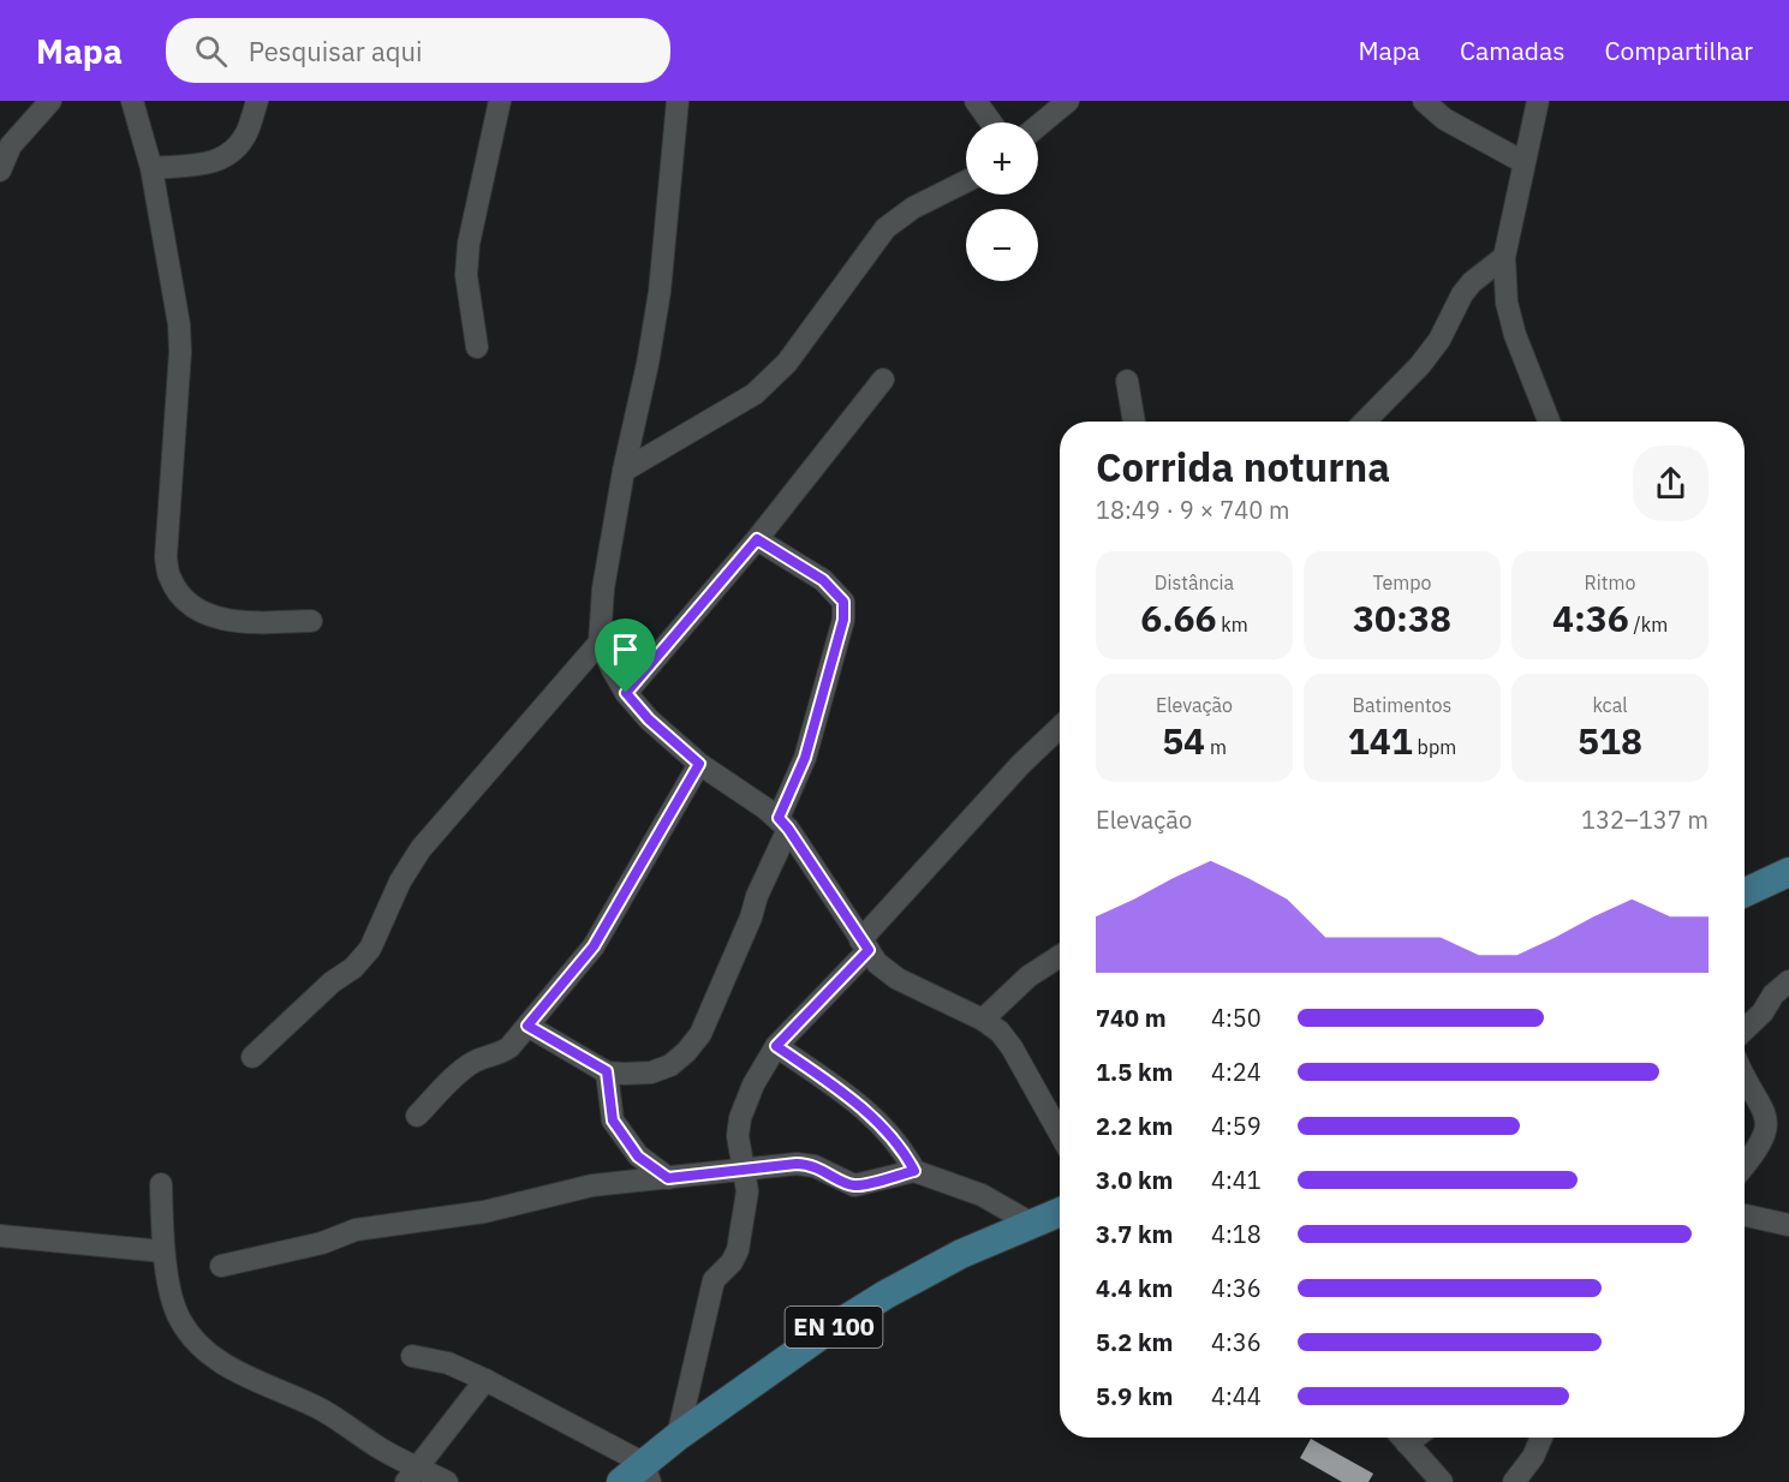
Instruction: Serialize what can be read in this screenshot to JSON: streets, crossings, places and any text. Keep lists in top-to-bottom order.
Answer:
{
  "streets": {
    "main road": ["EN 100"]
  },
  "page": {
    "header": "Mapa",
    "search": "Pesquisar aqui",
    "nav": ["Mapa", "Camadas", "Compartilhar"],
    "map_buttons": ["+", "−"],
    "heading": ["Corrida noturna", "18:49 · 9 × 740 m"],
    "stats": [
      ["Distância", "6.66 km"],
      ["Tempo", "30:38"],
      ["Ritmo", "4:36 /km"],
      ["Elevação", "54 m"],
      ["Batimentos", "141 bpm"],
      ["kcal", "518"]
    ],
    "chart": ["Elevação", "132–137 m"],
    "list": [
      {
        "name": "740 m",
        "note": "4:50"
      },
      {
        "name": "1.5 km",
        "note": "4:24"
      },
      {
        "name": "2.2 km",
        "note": "4:59"
      },
      {
        "name": "3.0 km",
        "note": "4:41"
      },
      {
        "name": "3.7 km",
        "note": "4:18"
      },
      {
        "name": "4.4 km",
        "note": "4:36"
      },
      {
        "name": "5.2 km",
        "note": "4:36"
      },
      {
        "name": "5.9 km",
        "note": "4:44"
      }
    ]
  }
}
